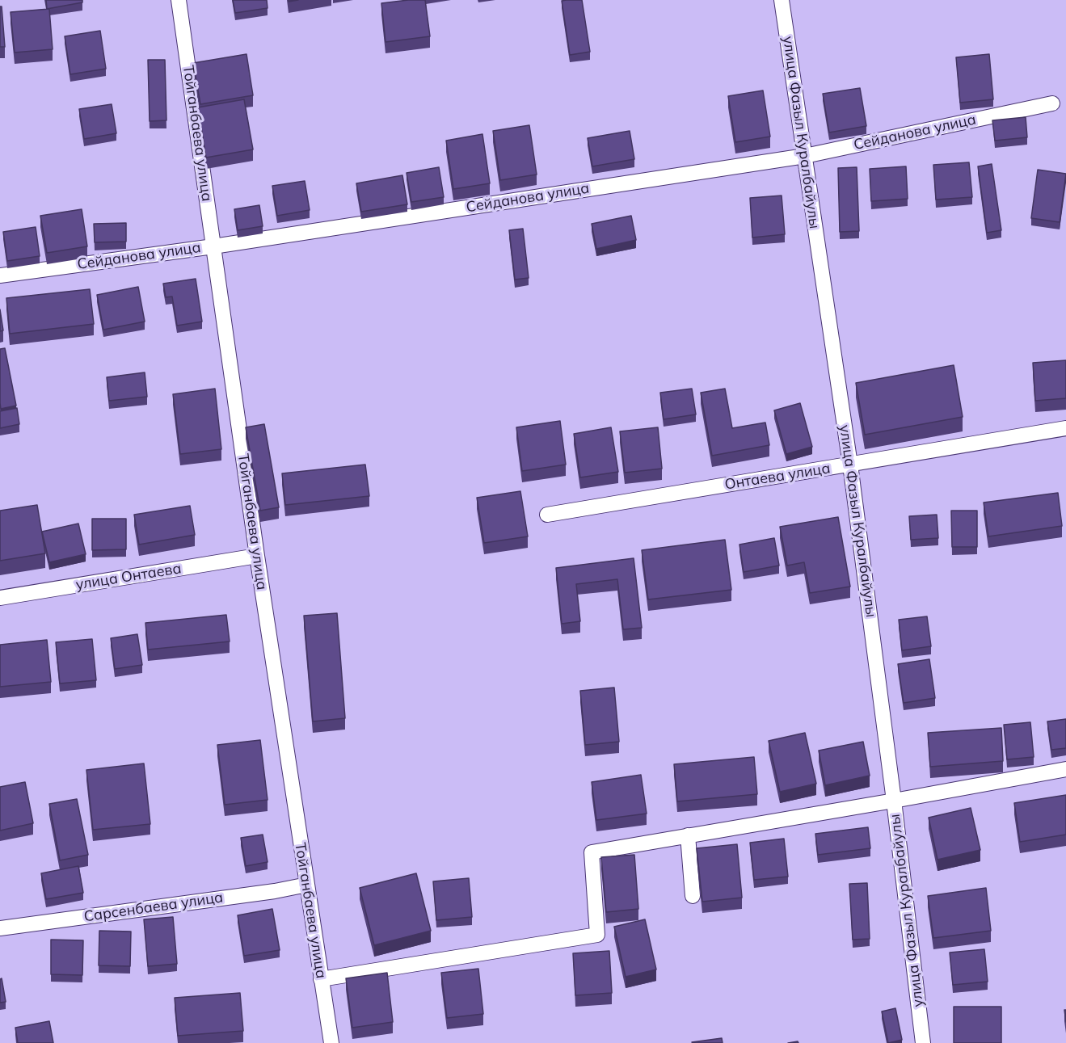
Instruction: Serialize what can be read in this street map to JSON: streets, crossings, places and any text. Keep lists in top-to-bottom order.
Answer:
{
  "streets": {
    "street": [
      "улица Фазыл Куралбайулы",
      "Сейданова улица",
      "Тойганбаева улица",
      "Онтаева улица",
      "улица Онтаева",
      "Сарсенбаева улица"
    ]
  },
  "crossings": [
    ["улица Фазыл Куралбайулы", "Сейданова улица"],
    ["улица Фазыл Куралбайулы", "Онтаева улица"],
    ["Сейданова улица", "Тойганбаева улица"],
    ["Тойганбаева улица", "улица Онтаева"],
    ["Тойганбаева улица", "Сарсенбаева улица"]
  ]
}
